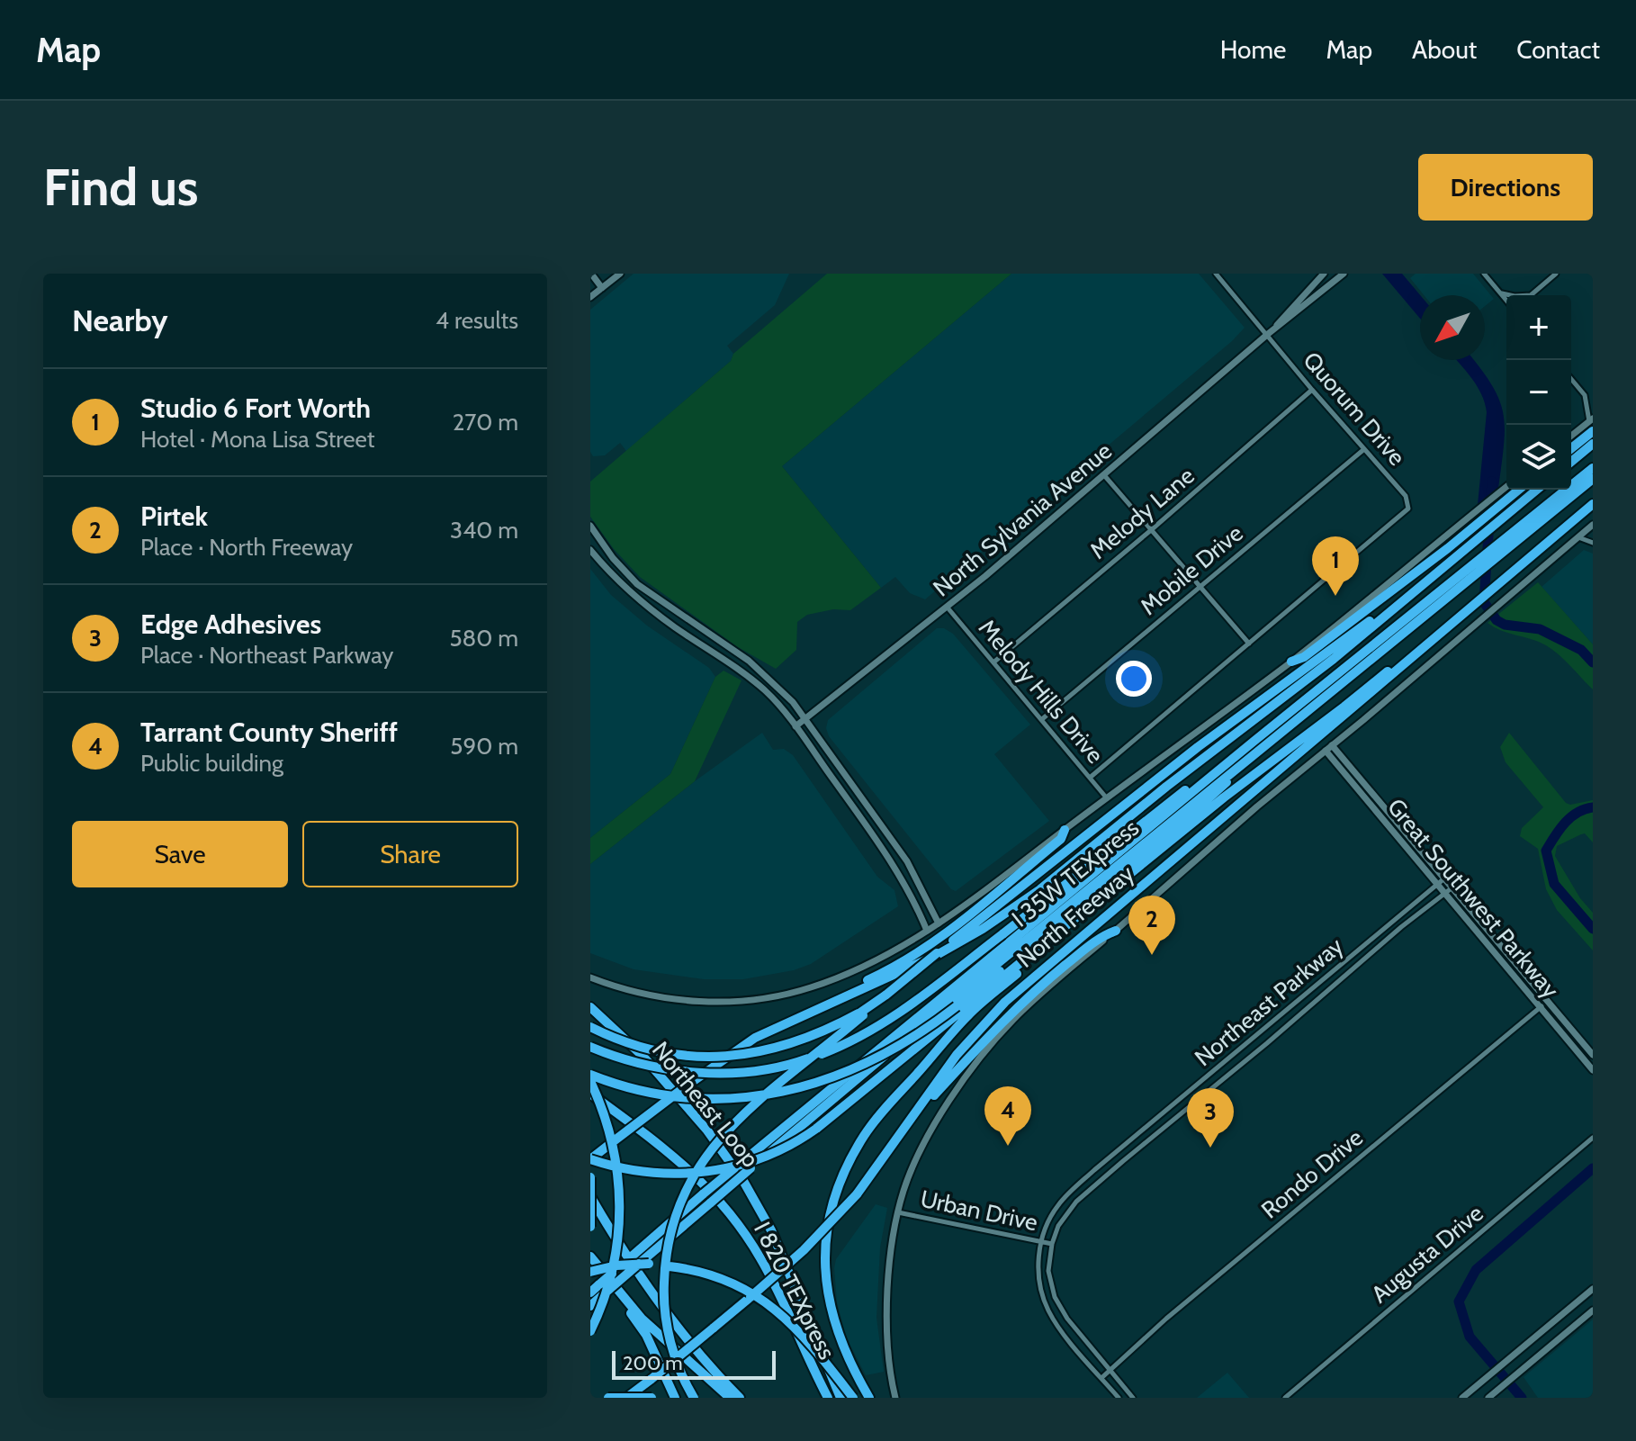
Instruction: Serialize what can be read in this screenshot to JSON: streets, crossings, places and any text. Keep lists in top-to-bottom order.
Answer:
{
  "streets": {
    "highway": [
      "I 35W TEXpress",
      "North Freeway",
      "Northeast Loop",
      "I 820 TEXpress"
    ],
    "street": [
      "Quorum Drive",
      "Melody Lane",
      "North Sylvania Avenue",
      "Mobile Drive",
      "Melody Hills Drive",
      "Great Southwest Parkway",
      "Northeast Parkway",
      "Rondo Drive",
      "Urban Drive",
      "Augusta Drive"
    ]
  },
  "crossings": [
    ["Quorum Drive", "Melody Lane"],
    ["Quorum Drive", "North Sylvania Avenue"],
    ["Quorum Drive", "Mobile Drive"],
    ["Melody Lane", "Melody Hills Drive"],
    ["North Sylvania Avenue", "Melody Hills Drive"],
    ["Mobile Drive", "Melody Hills Drive"],
    ["Great Southwest Parkway", "North Freeway"],
    ["Great Southwest Parkway", "Northeast Parkway"],
    ["Great Southwest Parkway", "Rondo Drive"],
    ["North Freeway", "Urban Drive"],
    ["Northeast Parkway", "Rondo Drive"],
    ["Northeast Parkway", "Urban Drive"]
  ],
  "scale_bar": "200 m",
  "north": "bottom left",
  "page": {
    "header": "Map",
    "nav": [
      "Home",
      "Map",
      "About",
      "Contact"
    ],
    "buttons": [
      "Directions",
      ["Save", "Share"]
    ],
    "title": "Find us",
    "heading": ["Nearby", "4 results"],
    "map_buttons": ["+", "−"],
    "list": [
      {
        "mark": "1",
        "name": "Studio 6 Fort Worth",
        "note": "Hotel · Mona Lisa Street",
        "value": "270 m"
      },
      {
        "mark": "2",
        "name": "Pirtek",
        "note": "Place · North Freeway",
        "value": "340 m"
      },
      {
        "mark": "3",
        "name": "Edge Adhesives",
        "note": "Place · Northeast Parkway",
        "value": "580 m"
      },
      {
        "mark": "4",
        "name": "Tarrant County Sheriff",
        "note": "Public building",
        "value": "590 m"
      }
    ],
    "pins": [
      "1",
      "2",
      "4",
      "3"
    ],
    "scale": "200 m"
  }
}
